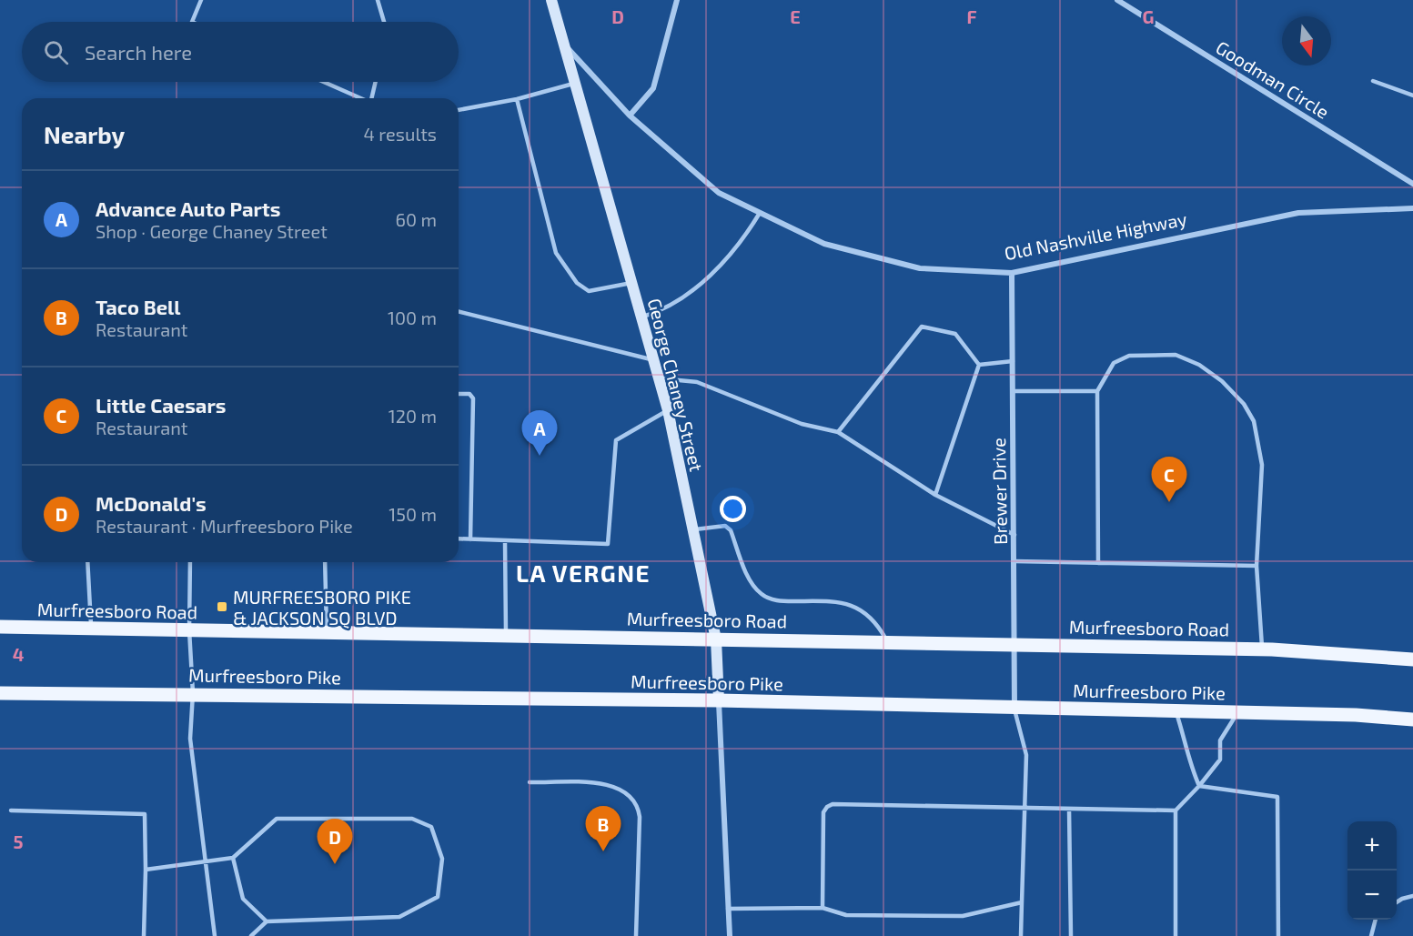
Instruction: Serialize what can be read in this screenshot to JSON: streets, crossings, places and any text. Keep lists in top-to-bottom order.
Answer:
{
  "streets": {
    "main road": [
      "Old Nashville Highway",
      "George Chaney Street",
      "Murfreesboro Road",
      "Murfreesboro Pike"
    ],
    "street": ["Goodman Circle", "Brewer Drive"]
  },
  "crossings": [
    ["Old Nashville Highway", "George Chaney Street"],
    ["Old Nashville Highway", "Brewer Drive"],
    ["George Chaney Street", "Murfreesboro Road"],
    ["George Chaney Street", "Murfreesboro Pike"],
    ["Brewer Drive", "Murfreesboro Road"],
    ["Brewer Drive", "Murfreesboro Pike"]
  ],
  "districts": ["LA VERGNE"],
  "places": {
    "transit": ["MURFREESBORO PIKE & JACKSON SQ BLVD"]
  },
  "north": "bottom",
  "page": {
    "search": "Search here",
    "heading": ["Nearby", "4 results"],
    "list": [
      {
        "mark": "A",
        "name": "Advance Auto Parts",
        "note": "Shop · George Chaney Street",
        "value": "60 m"
      },
      {
        "mark": "B",
        "name": "Taco Bell",
        "note": "Restaurant",
        "value": "100 m"
      },
      {
        "mark": "C",
        "name": "Little Caesars",
        "note": "Restaurant",
        "value": "120 m"
      },
      {
        "mark": "D",
        "name": "McDonald's",
        "note": "Restaurant · Murfreesboro Pike",
        "value": "150 m"
      }
    ],
    "pins": [
      "A",
      "C",
      "B",
      "D"
    ],
    "map_buttons": ["+", "−"]
  },
  "grid": {
    "columns": [
      "D",
      "E",
      "F",
      "G"
    ],
    "rows": ["4", "5"]
  }
}
